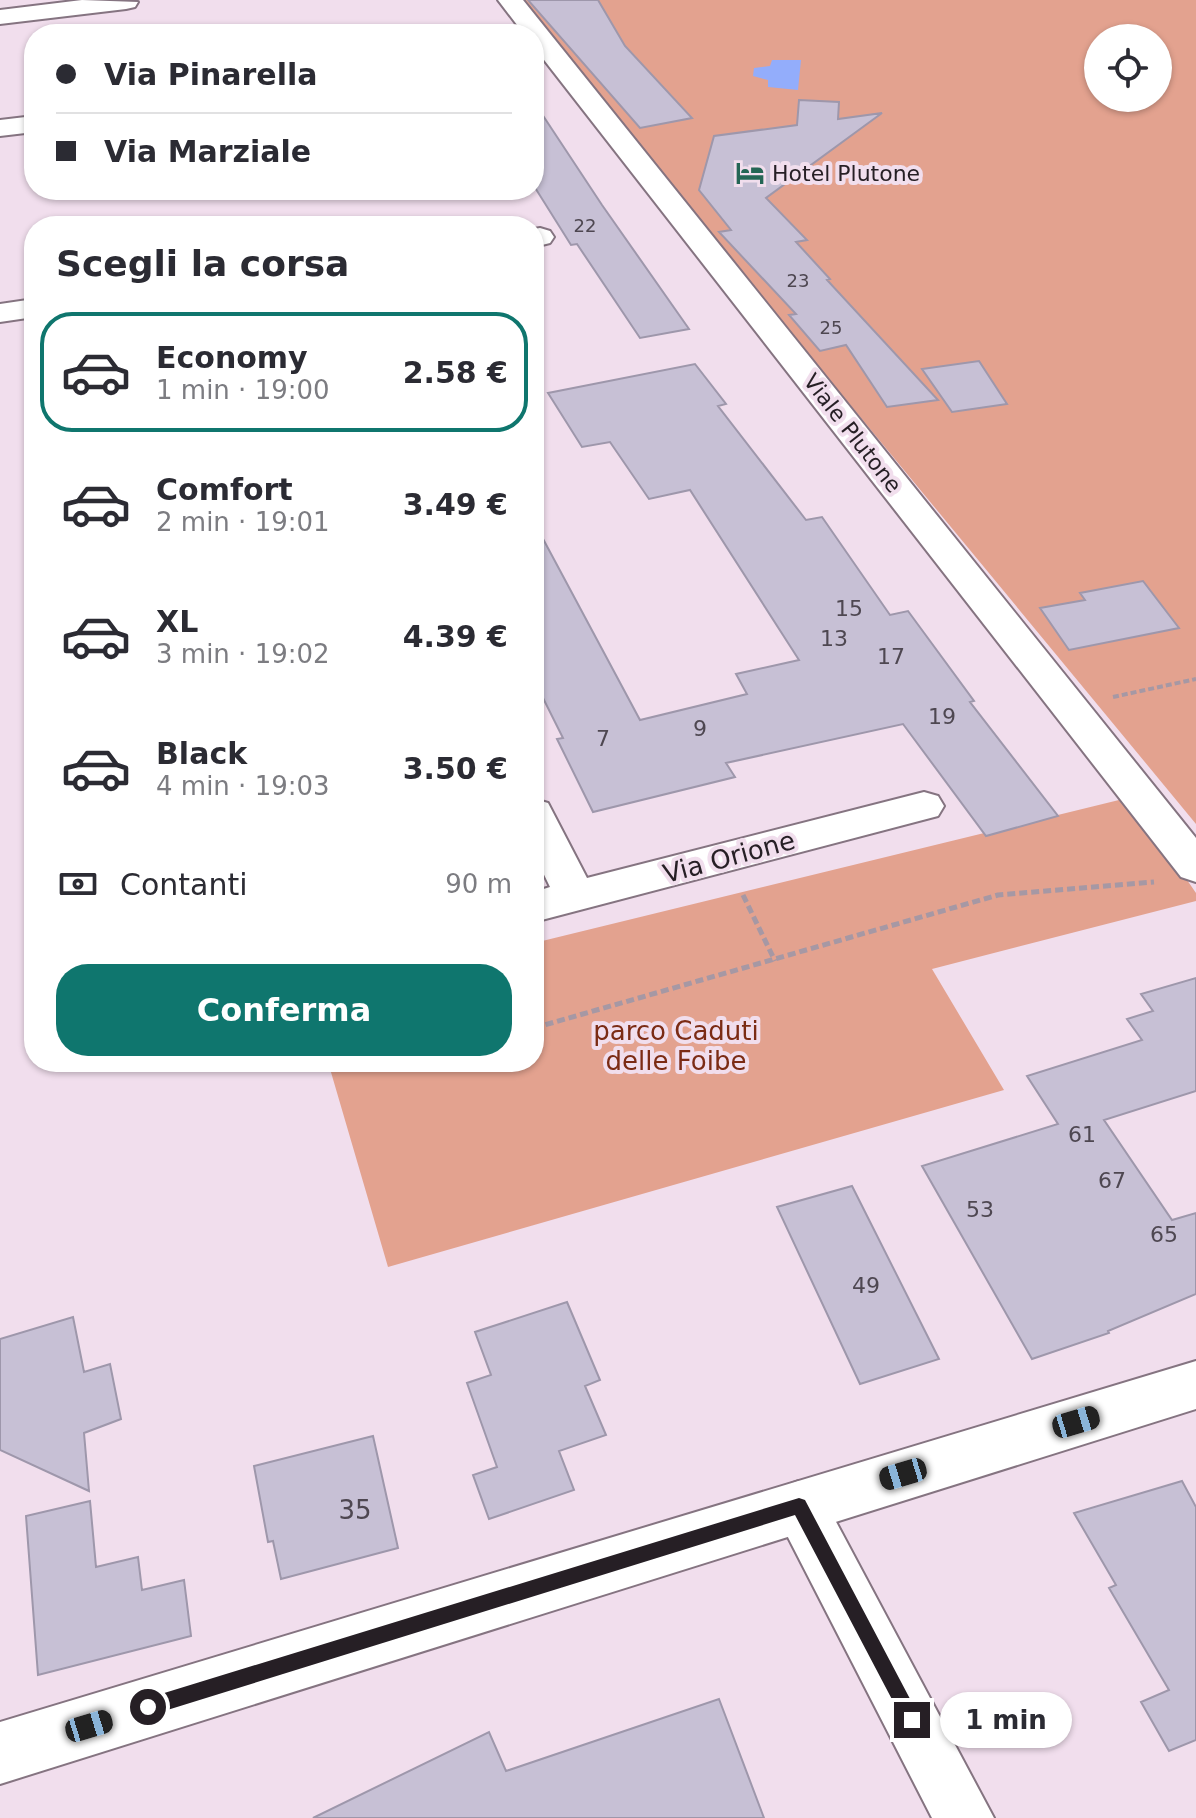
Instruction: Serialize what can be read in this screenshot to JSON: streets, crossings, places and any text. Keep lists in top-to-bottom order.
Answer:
{
  "streets": {
    "street": ["Viale Plutone", "Via Orione"]
  },
  "parks": ["parco Caduti delle Foibe"],
  "places": {
    "hotel": ["Hotel Plutone"]
  },
  "house_numbers": [
    "22",
    "23",
    "25",
    "15",
    "13",
    "17",
    "19",
    "9",
    "7",
    "61",
    "67",
    "53",
    "65",
    "49",
    "35"
  ],
  "page": {
    "banner": ["Via Pinarella", "Via Marziale"],
    "heading": "Scegli la corsa",
    "list": [
      {
        "name": "Economy",
        "note": "1 min · 19:00",
        "value": "2.58 €"
      },
      {
        "name": "Comfort",
        "note": "2 min · 19:01",
        "value": "3.49 €"
      },
      {
        "name": "XL",
        "note": "3 min · 19:02",
        "value": "4.39 €"
      },
      {
        "name": "Black",
        "note": "4 min · 19:03",
        "value": "3.50 €"
      }
    ],
    "pay": ["Contanti", "90 m"],
    "buttons": "Conferma",
    "bubble": "1 min"
  }
}
